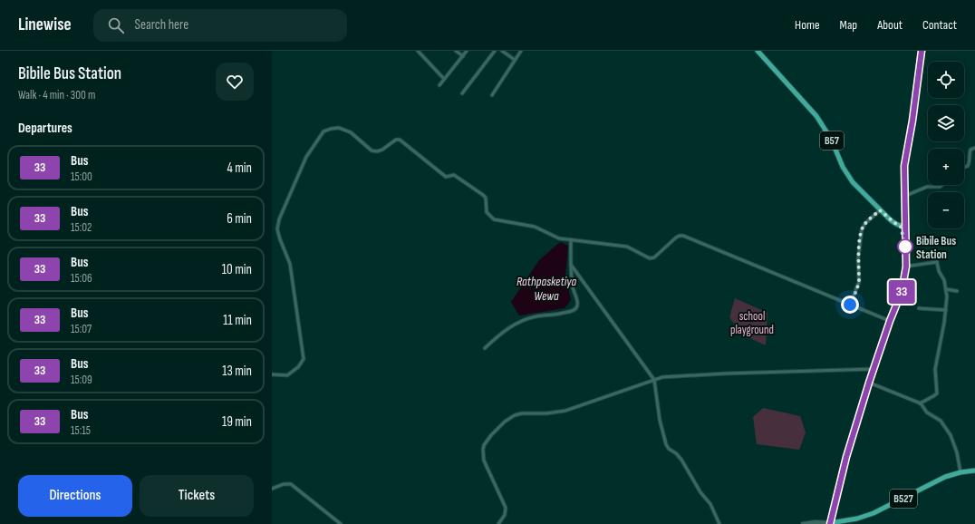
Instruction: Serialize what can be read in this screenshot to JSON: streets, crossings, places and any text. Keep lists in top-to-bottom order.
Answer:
{
  "streets": {
    "main road": ["B57", "B527"]
  },
  "water": ["Rathpasketiya Wewa"],
  "parks": ["school playground"],
  "places": ["Bibile Bus Station"],
  "lines": ["bus line 33"],
  "page": {
    "header": "Linewise",
    "search": "Search here",
    "nav": [
      "Home",
      "Map",
      "About",
      "Contact"
    ],
    "heading": [
      ["Bibile Bus Station", "Walk · 4 min · 300 m"],
      "Departures"
    ],
    "on_map": "33",
    "map_buttons": ["+", "−"],
    "list": [
      {
        "mark": "33",
        "name": "Bus",
        "note": "15:00",
        "value": "4 min"
      },
      {
        "mark": "33",
        "name": "Bus",
        "note": "15:02",
        "value": "6 min"
      },
      {
        "mark": "33",
        "name": "Bus",
        "note": "15:06",
        "value": "10 min"
      },
      {
        "mark": "33",
        "name": "Bus",
        "note": "15:07",
        "value": "11 min"
      },
      {
        "mark": "33",
        "name": "Bus",
        "note": "15:09",
        "value": "13 min"
      },
      {
        "mark": "33",
        "name": "Bus",
        "note": "15:15",
        "value": "19 min"
      }
    ],
    "buttons": ["Directions", "Tickets"]
  }
}
